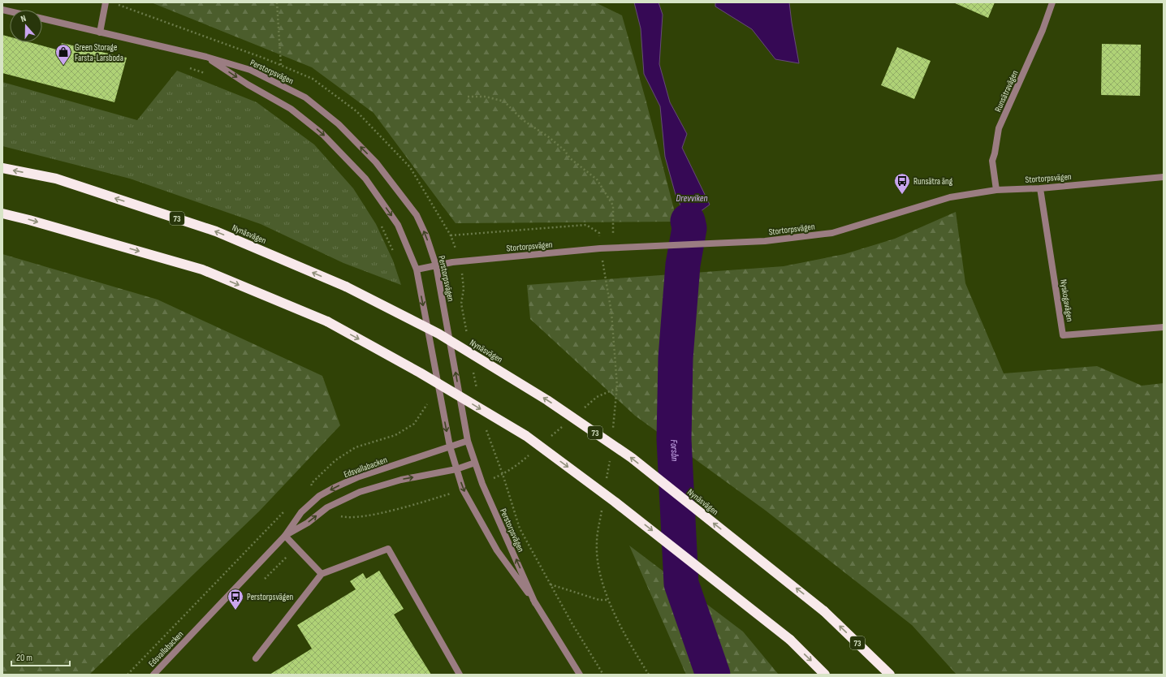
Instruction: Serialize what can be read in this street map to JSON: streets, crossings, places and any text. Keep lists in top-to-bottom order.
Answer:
{
  "streets": {
    "highway": ["73", "Nynäsvägen"],
    "street": [
      "Perstorpsvägen",
      "Runsätravägen",
      "Stortorpsvägen",
      "Nyskogavägen",
      "Edsvallabacken"
    ]
  },
  "crossings": [
    ["Perstorpsvägen", "Stortorpsvägen"],
    ["Perstorpsvägen", "Edsvallabacken"],
    ["Runsätravägen", "Stortorpsvägen"],
    ["Stortorpsvägen", "Nyskogavägen"]
  ],
  "water": ["Drevviken", "Forsån"],
  "places": {
    "shop": ["Green Storage Farsta-Larsboda"],
    "bus stop": ["Runsätra äng", "Perstorpsvägen"]
  },
  "scale_bar": "20 m",
  "north": "top"
}
